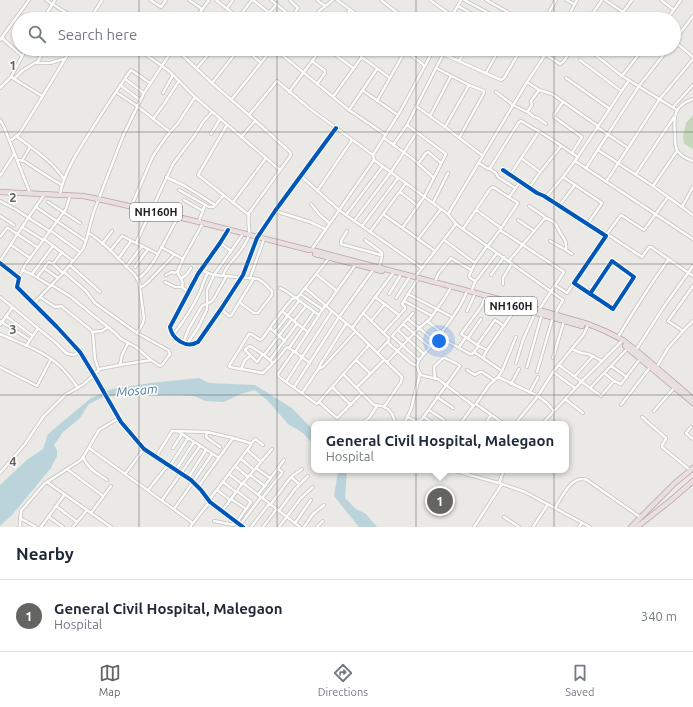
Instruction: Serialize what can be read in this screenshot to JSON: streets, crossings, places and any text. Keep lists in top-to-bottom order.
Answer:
{
  "streets": {
    "highway": ["NH160H"]
  },
  "water": ["Mosam"],
  "page": {
    "search": "Search here",
    "popup": ["General Civil Hospital, Malegaon", "Hospital"],
    "pins": "1",
    "heading": "Nearby",
    "list": [
      {
        "mark": "1",
        "name": "General Civil Hospital, Malegaon",
        "note": "Hospital",
        "value": "340 m"
      }
    ],
    "nav": ["Map", "Directions", "Saved"]
  },
  "grid": {
    "rows": [
      "1",
      "2",
      "3",
      "4"
    ]
  }
}
